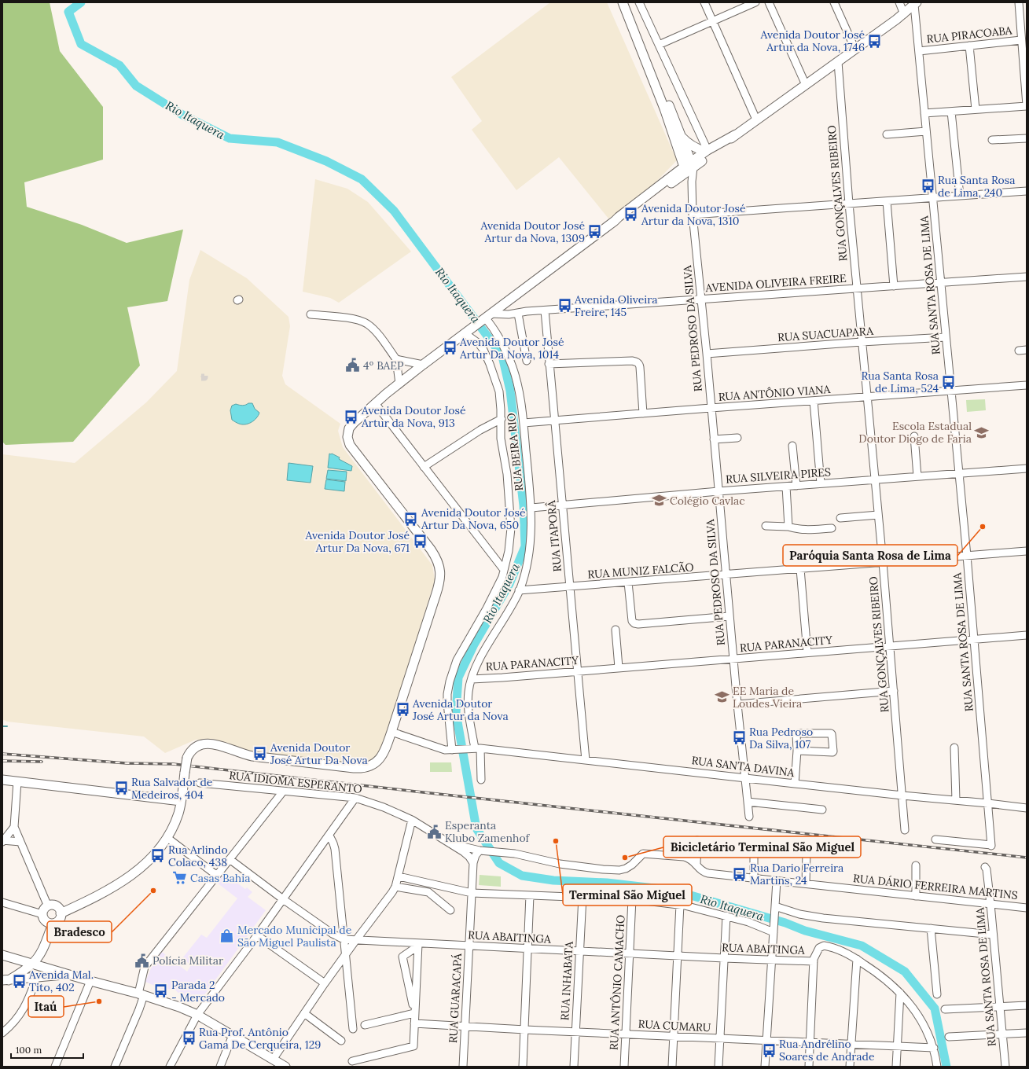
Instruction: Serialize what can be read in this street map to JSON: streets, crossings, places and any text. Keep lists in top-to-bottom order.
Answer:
{
  "streets": {
    "street": [
      "RUA PIRACOABA",
      "RUA GONÇALVES RIBEIRO",
      "AVENIDA OLIVEIRA FREIRE",
      "RUA SANTA ROSA DE LIMA",
      "RUA PEDROSO DA SILVA",
      "RUA SUACUAPARA",
      "RUA ANTÔNIO VIANA",
      "RUA BEIRA RIO",
      "RUA SILVEIRA PIRES",
      "RUA ITAPORÂ",
      "RUA MUNIZ FALCÃO",
      "RUA PARANACITY",
      "RUA SANTA DAVINA",
      "RUA IDIOMA ESPERANTO",
      "RUA DÁRIO FERREIRA MARTINS",
      "RUA ABAITINGA",
      "RUA INHABATA",
      "RUA ANTÔNIO CAMACHO",
      "RUA GUARACAPÁ",
      "RUA CUMARU"
    ]
  },
  "crossings": [
    ["RUA PIRACOABA", "RUA SANTA ROSA DE LIMA"],
    ["RUA GONÇALVES RIBEIRO", "AVENIDA OLIVEIRA FREIRE"],
    ["RUA GONÇALVES RIBEIRO", "RUA SUACUAPARA"],
    ["RUA GONÇALVES RIBEIRO", "RUA ANTÔNIO VIANA"],
    ["RUA GONÇALVES RIBEIRO", "RUA SILVEIRA PIRES"],
    ["RUA GONÇALVES RIBEIRO", "RUA MUNIZ FALCÃO"],
    ["RUA GONÇALVES RIBEIRO", "RUA PARANACITY"],
    ["RUA GONÇALVES RIBEIRO", "RUA SANTA DAVINA"],
    ["AVENIDA OLIVEIRA FREIRE", "RUA SANTA ROSA DE LIMA"],
    ["AVENIDA OLIVEIRA FREIRE", "RUA PEDROSO DA SILVA"],
    ["AVENIDA OLIVEIRA FREIRE", "RUA BEIRA RIO"],
    ["AVENIDA OLIVEIRA FREIRE", "RUA ITAPORÂ"],
    ["RUA SANTA ROSA DE LIMA", "RUA SUACUAPARA"],
    ["RUA SANTA ROSA DE LIMA", "RUA ANTÔNIO VIANA"],
    ["RUA SANTA ROSA DE LIMA", "RUA SILVEIRA PIRES"],
    ["RUA SANTA ROSA DE LIMA", "RUA MUNIZ FALCÃO"],
    ["RUA SANTA ROSA DE LIMA", "RUA PARANACITY"],
    ["RUA SANTA ROSA DE LIMA", "RUA SANTA DAVINA"],
    ["RUA SANTA ROSA DE LIMA", "RUA DÁRIO FERREIRA MARTINS"],
    ["RUA PEDROSO DA SILVA", "RUA SUACUAPARA"],
    ["RUA PEDROSO DA SILVA", "RUA ANTÔNIO VIANA"],
    ["RUA PEDROSO DA SILVA", "RUA SILVEIRA PIRES"],
    ["RUA PEDROSO DA SILVA", "RUA MUNIZ FALCÃO"],
    ["RUA PEDROSO DA SILVA", "RUA PARANACITY"],
    ["RUA PEDROSO DA SILVA", "RUA SANTA DAVINA"],
    ["RUA ANTÔNIO VIANA", "RUA BEIRA RIO"],
    ["RUA ANTÔNIO VIANA", "RUA ITAPORÂ"],
    ["RUA BEIRA RIO", "RUA SILVEIRA PIRES"],
    ["RUA BEIRA RIO", "RUA MUNIZ FALCÃO"],
    ["RUA BEIRA RIO", "RUA PARANACITY"],
    ["RUA BEIRA RIO", "RUA SANTA DAVINA"],
    ["RUA SILVEIRA PIRES", "RUA ITAPORÂ"],
    ["RUA ITAPORÂ", "RUA MUNIZ FALCÃO"],
    ["RUA ITAPORÂ", "RUA PARANACITY"],
    ["RUA ITAPORÂ", "RUA SANTA DAVINA"],
    ["RUA ABAITINGA", "RUA INHABATA"],
    ["RUA ABAITINGA", "RUA ANTÔNIO CAMACHO"],
    ["RUA ABAITINGA", "RUA GUARACAPÁ"],
    ["RUA INHABATA", "RUA CUMARU"],
    ["RUA ANTÔNIO CAMACHO", "RUA CUMARU"],
    ["RUA GUARACAPÁ", "RUA CUMARU"]
  ],
  "water": ["Rio Itaquera"],
  "places": {
    "bus stop": [
      "Avenida Doutor José Artur da Nova, 1746",
      "Rua Santa Rosa de Lima, 240",
      "Avenida Doutor José Artur da Nova, 1310",
      "Avenida Doutor José Artur da Nova, 1309",
      "Avenida Oliveira Freire, 145",
      "Avenida Doutor José Artur Da Nova, 1014",
      "Rua Santa Rosa de Lima, 524",
      "Avenida Doutor José Artur da Nova, 913",
      "Avenida Doutor José Artur Da Nova, 650",
      "Avenida Doutor José Artur Da Nova, 671",
      "Avenida Doutor José Artur da Nova",
      "Rua Pedroso Da Silva, 107",
      "Avenida Doutor José Artur Da Nova",
      "Rua Salvador de Medeiros, 404",
      "Rua Arlindo Colaco, 438",
      "Rua Dario Ferreira Martins, 24",
      "Avenida Mal. Tito, 402",
      "Parada 2 - Mercado",
      "Rua Prof. Antônio Gama De Cerqueira, 129",
      "Rua Andrélino Soares de Andrade"
    ],
    "public building": ["4º BAEP", "Esperanta Klubo Zamenhof", "Polícia Militar"],
    "school or university": ["Escola Estadual Doutor Diogo de Faria", "Colégio Cavlac", "EE Maria de Loudes Vieira"],
    "other": [
      "Paróquia Santa Rosa de Lima",
      "Terminal São Miguel",
      "Bicicletário Terminal São Miguel",
      "Bradesco",
      "Itaú"
    ],
    "supermarket": ["Casas Bahia"],
    "shop": ["Mercado Municipal de São Miguel Paulista"]
  },
  "scale_bar": "100 m"
}
